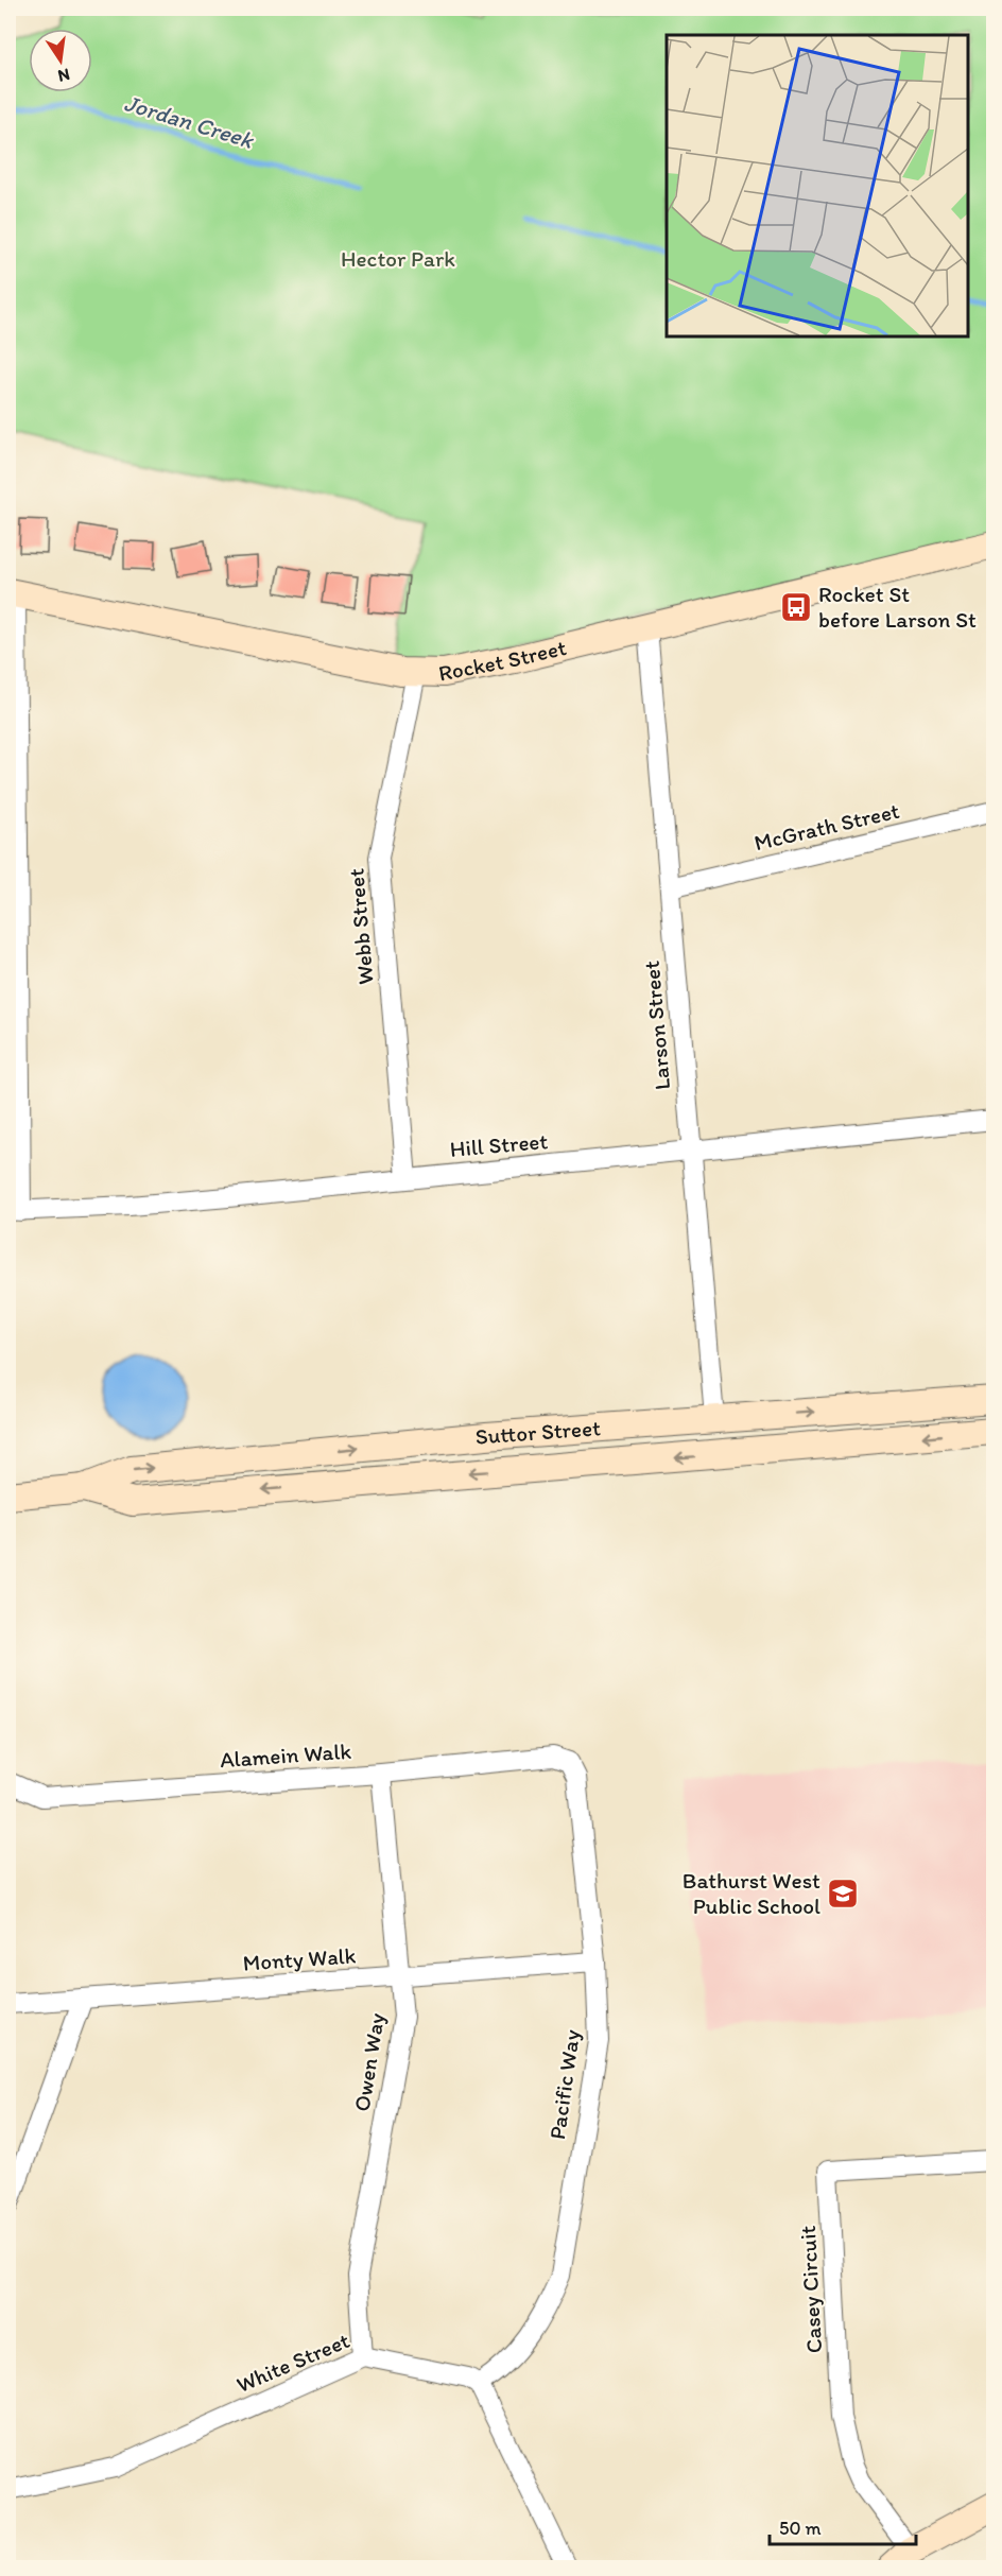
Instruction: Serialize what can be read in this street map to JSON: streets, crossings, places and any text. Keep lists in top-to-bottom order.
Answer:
{
  "streets": {
    "main road": ["Rocket Street", "Suttor Street"],
    "street": [
      "McGrath Street",
      "Webb Street",
      "Larson Street",
      "Hill Street",
      "Alamein Walk",
      "Monty Walk",
      "Owen Way",
      "Pacific Way",
      "Casey Circuit",
      "White Street"
    ]
  },
  "crossings": [
    ["Rocket Street", "Webb Street"],
    ["Rocket Street", "Larson Street"],
    ["McGrath Street", "Larson Street"],
    ["Webb Street", "Hill Street"],
    ["Larson Street", "Hill Street"],
    ["Larson Street", "Suttor Street"],
    ["Alamein Walk", "Owen Way"],
    ["Alamein Walk", "Pacific Way"],
    ["Monty Walk", "Owen Way"],
    ["Monty Walk", "Pacific Way"],
    ["Owen Way", "White Street"],
    ["Pacific Way", "White Street"]
  ],
  "water": ["Jordan Creek"],
  "parks": ["Hector Park"],
  "places": {
    "bus stop": ["Rocket St before Larson St"],
    "school or university": ["Bathurst West Public School"]
  },
  "scale_bar": "50 m",
  "north": "bottom"
}
